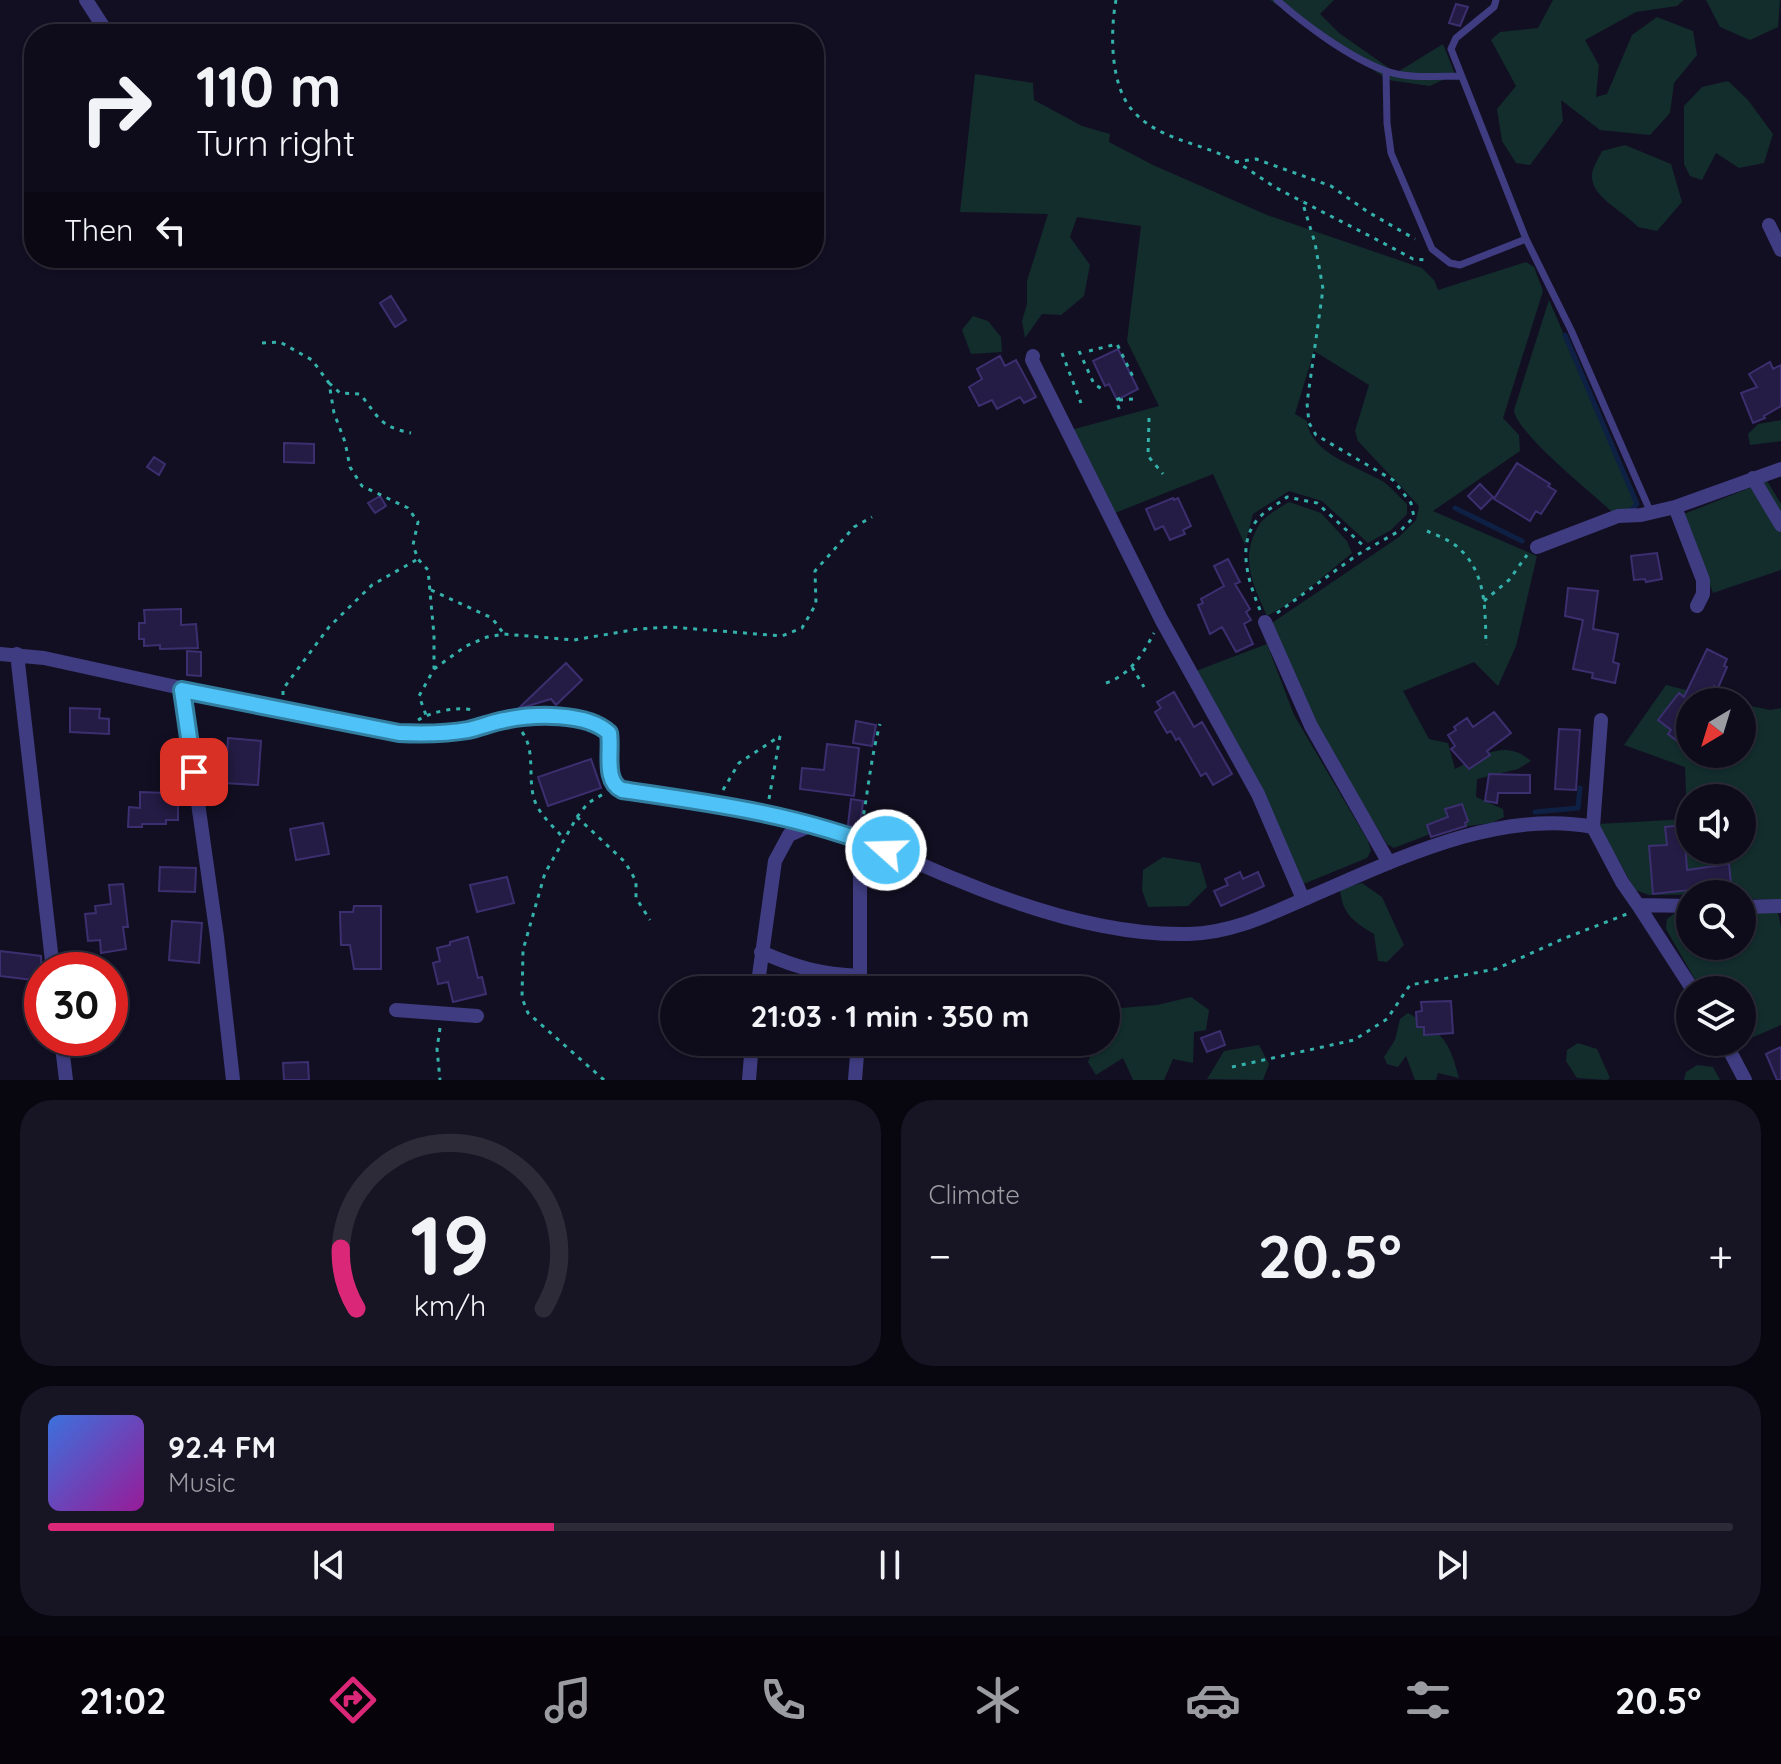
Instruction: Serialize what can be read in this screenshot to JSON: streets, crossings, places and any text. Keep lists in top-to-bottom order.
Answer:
{
  "north": "bottom left",
  "page": {
    "turn": ["110 m", "Turn right"],
    "then": "Then",
    "limit": "30",
    "trip": "21:03 · 1 min · 350 m",
    "tile": "Climate",
    "heat": ["−", "20.5°", "+"],
    "song": ["92.4 FM", "Music"],
    "tabs": ["21:02", "20.5°"],
    "gauge": ["19", "km/h"]
  }
}
